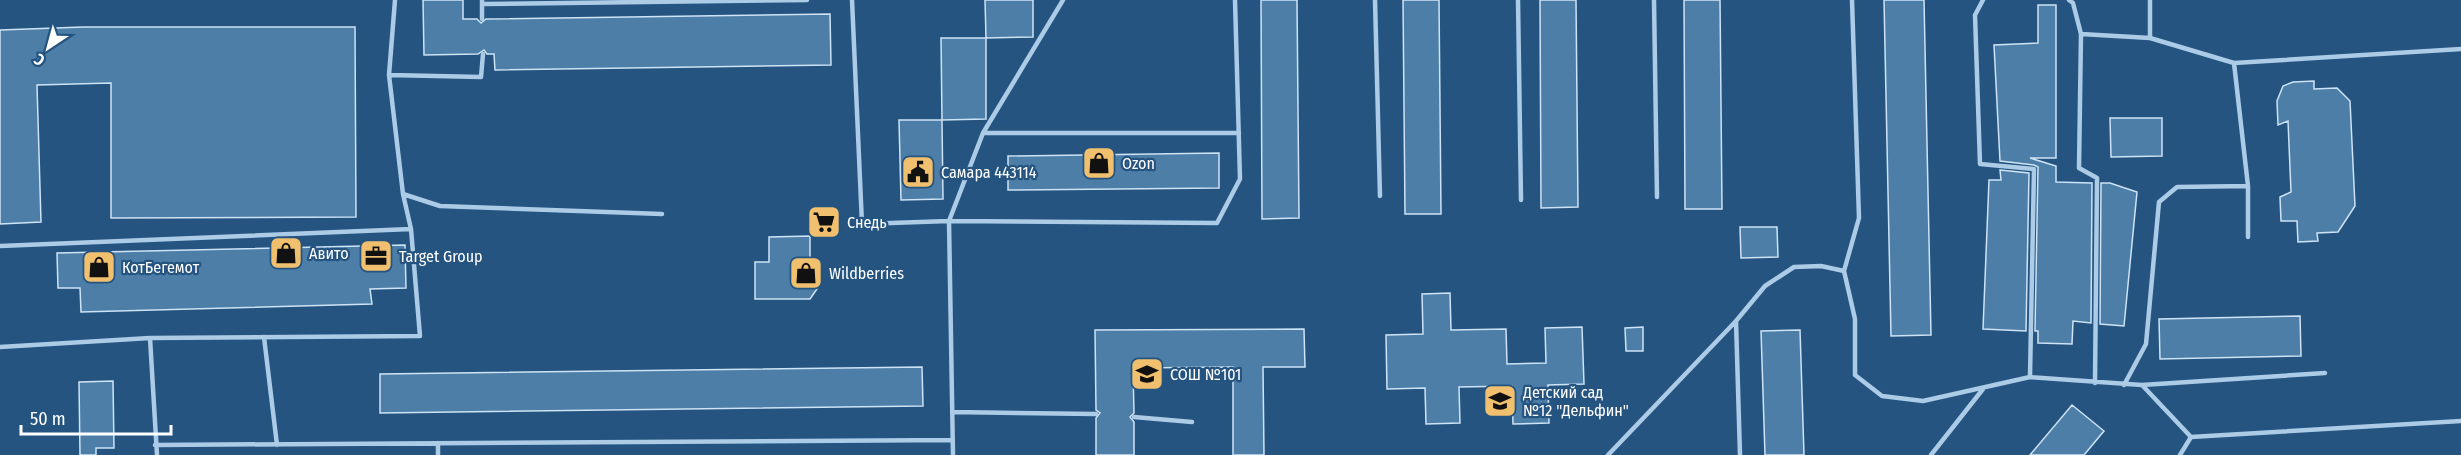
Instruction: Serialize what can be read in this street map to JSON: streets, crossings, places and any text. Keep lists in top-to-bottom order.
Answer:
{
  "places": {
    "shop": [
      "Ozon",
      "Авито",
      "КотБегемот",
      "Wildberries"
    ],
    "public building": ["Самара 443114"],
    "supermarket": ["Снедь"],
    "office": ["Target Group"],
    "school or university": ["СОШ №101", "Детский сад №12 \"Дельфин\""]
  },
  "scale_bar": "50 m",
  "north": "bottom left"
}
